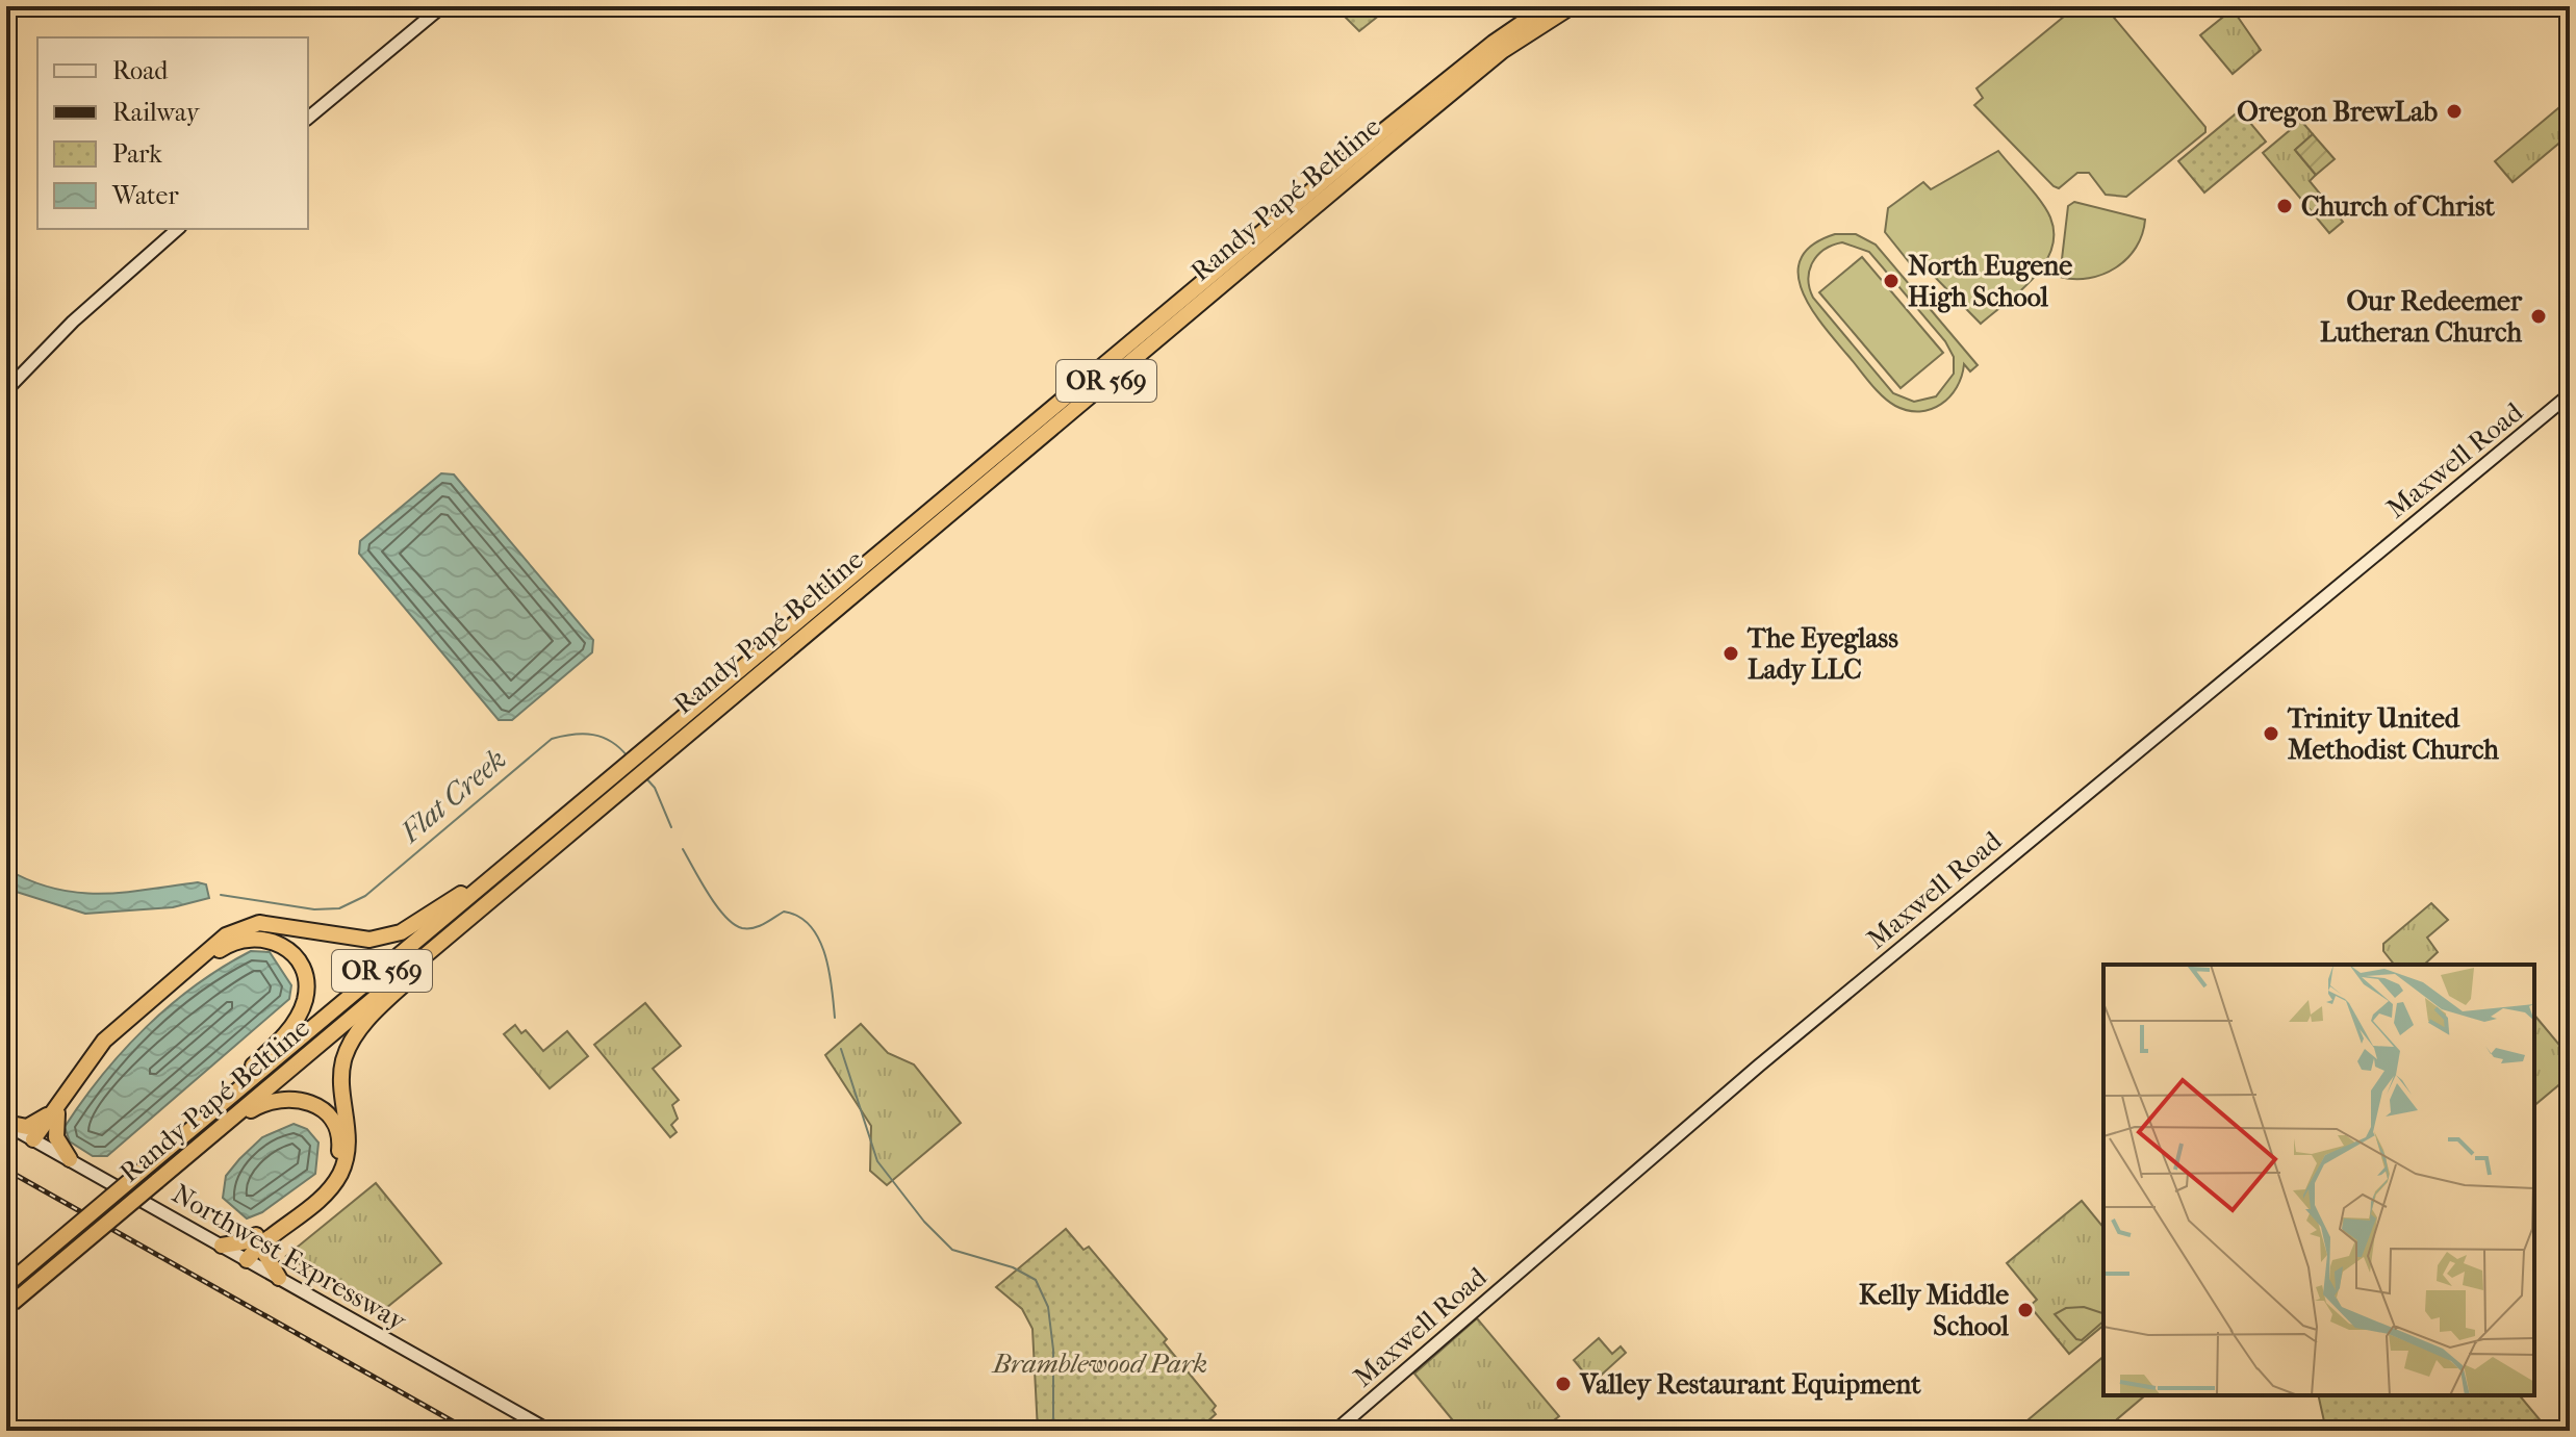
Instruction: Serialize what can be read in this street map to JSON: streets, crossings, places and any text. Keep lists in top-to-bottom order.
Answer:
{
  "streets": {
    "highway": ["Randy Papé Beltline", "OR 569"],
    "main road": ["Maxwell Road", "Northwest Expressway"]
  },
  "water": ["Flat Creek"],
  "parks": ["Bramblewood Park"],
  "places": [
    "Oregon BrewLab",
    "Church of Christ",
    "North Eugene High School",
    "Our Redeemer Lutheran Church",
    "The Eyeglass Lady LLC",
    "Trinity United Methodist Church",
    "Kelly Middle School",
    "Valley Restaurant Equipment"
  ],
  "legend": [
    "Road",
    "Railway",
    "Park",
    "Water"
  ]
}
